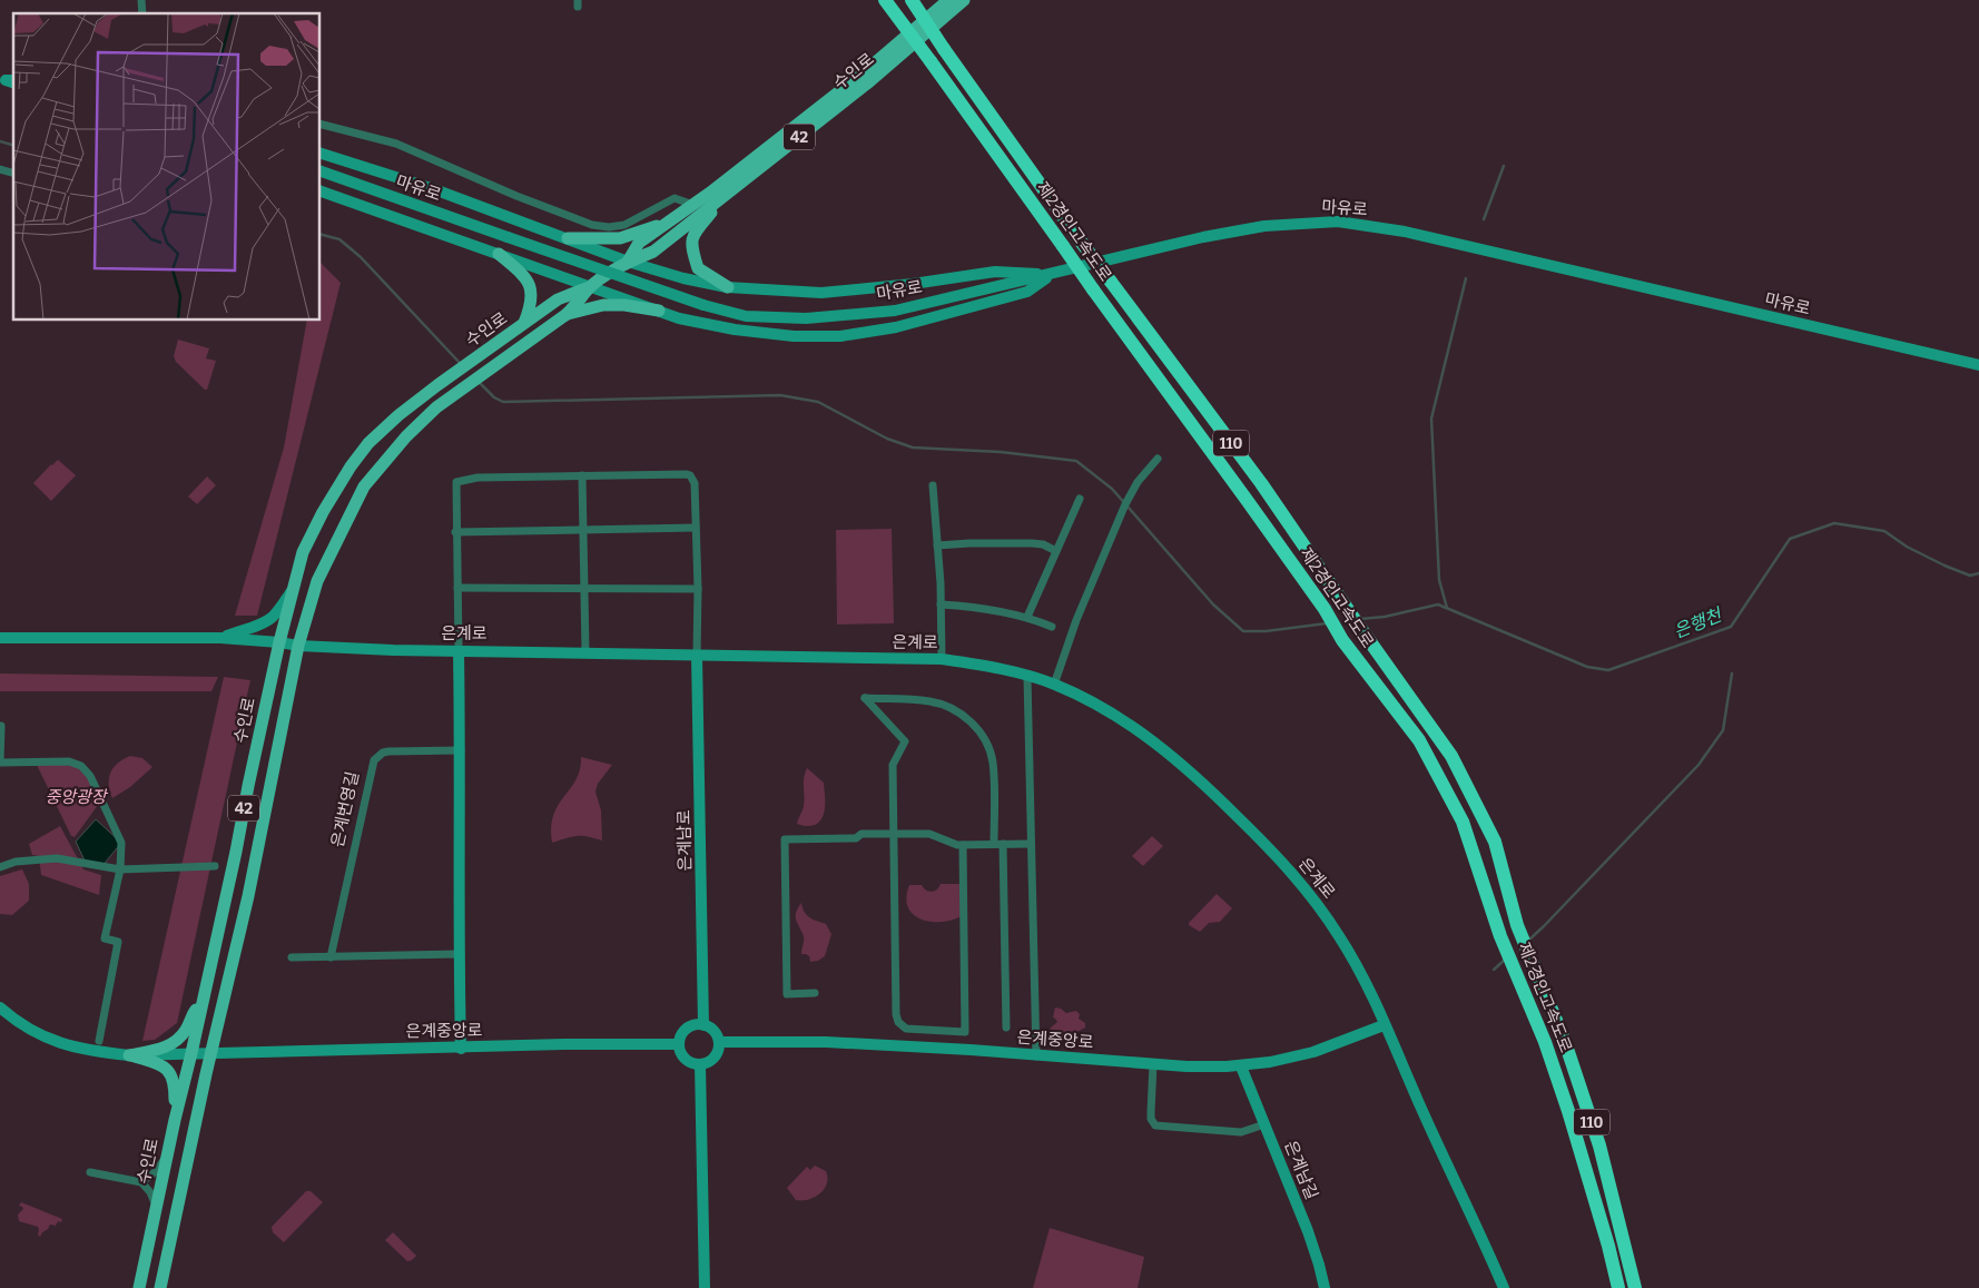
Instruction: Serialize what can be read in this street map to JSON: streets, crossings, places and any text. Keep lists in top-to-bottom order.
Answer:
{
  "streets": {
    "highway": ["제2경인고속도로", "110"],
    "main road": ["수인로", "42"],
    "street": [
      "마유로",
      "은계로",
      "은계번영길",
      "은계남로",
      "은계중앙로",
      "은계남길"
    ]
  },
  "crossings": [
    ["수인로", "은계로"],
    ["수인로", "은계중앙로"],
    ["은계로", "은계남로"],
    ["은계로", "은계중앙로"],
    ["은계남로", "은계중앙로"],
    ["은계중앙로", "은계남길"]
  ],
  "water": ["은행천"],
  "parks": ["중앙광장"]
}
